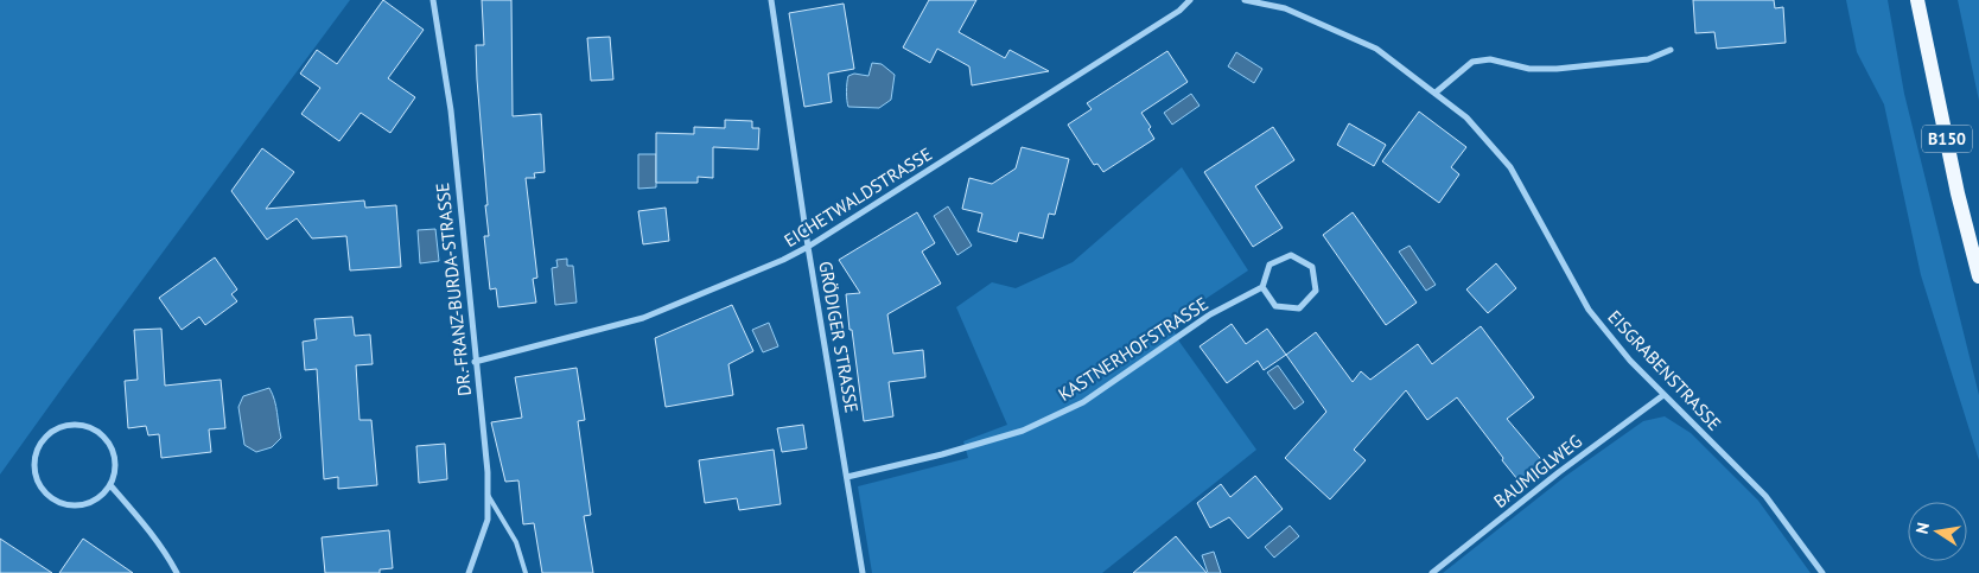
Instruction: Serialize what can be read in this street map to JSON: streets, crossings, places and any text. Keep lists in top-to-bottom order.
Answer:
{
  "streets": {
    "main road": ["B150"],
    "street": [
      "EICHETWALDSTRASSE",
      "DR.-FRANZ-BURDA-STRASSE",
      "GRÖDIGER STRASSE",
      "KASTNERHOFSTRASSE",
      "EISGRABENSTRASSE",
      "BAUMIGLWEG"
    ]
  },
  "crossings": [
    ["EICHETWALDSTRASSE", "DR.-FRANZ-BURDA-STRASSE"],
    ["EICHETWALDSTRASSE", "GRÖDIGER STRASSE"],
    ["GRÖDIGER STRASSE", "KASTNERHOFSTRASSE"],
    ["EISGRABENSTRASSE", "BAUMIGLWEG"]
  ],
  "north": "left"
}
